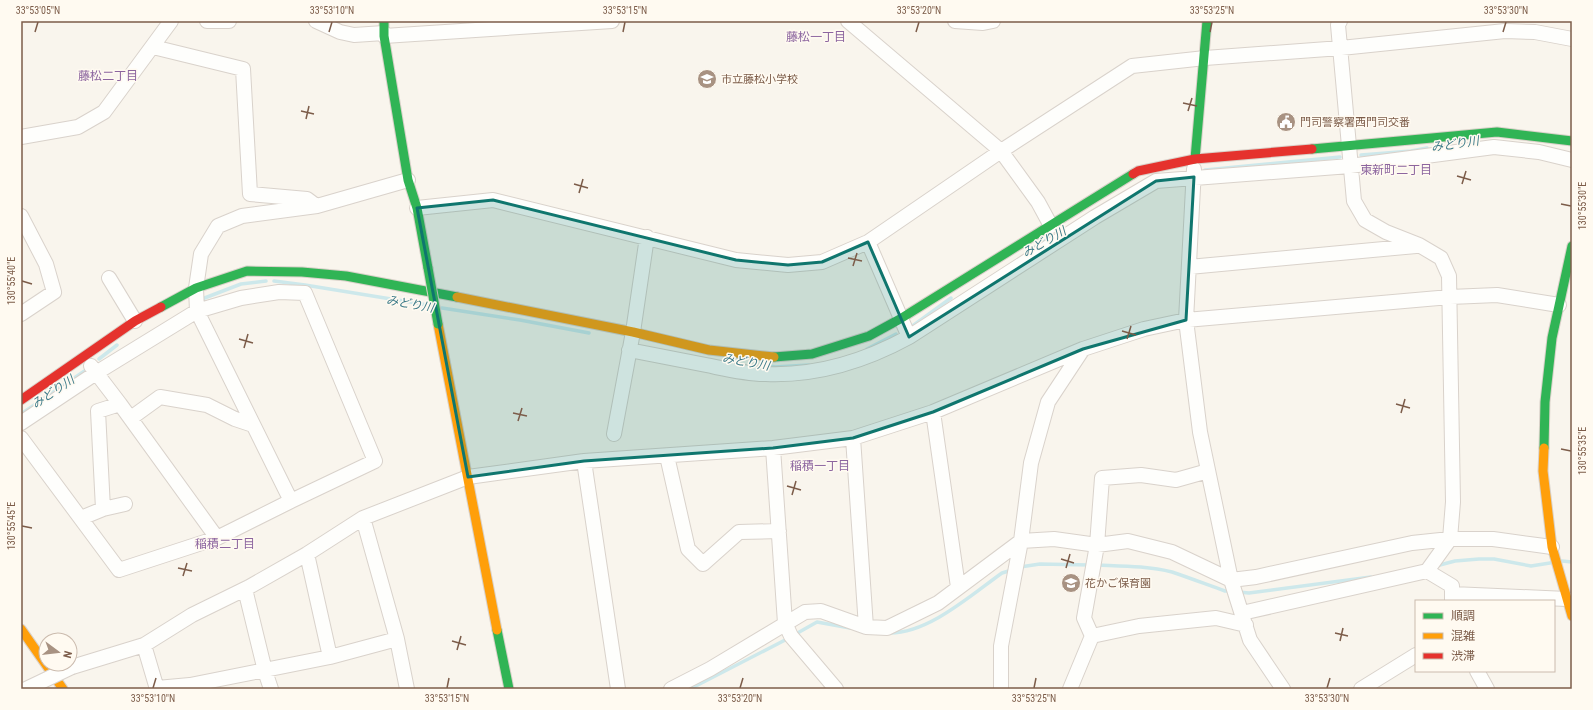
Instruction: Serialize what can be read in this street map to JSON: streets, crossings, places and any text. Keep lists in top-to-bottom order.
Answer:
{
  "districts": [
    "藤松一丁目",
    "藤松二丁目",
    "東新町二丁目",
    "稲積一丁目",
    "稲積二丁目"
  ],
  "water": ["みどり川"],
  "places": {
    "school or university": ["市立藤松小学校", "花かご保育園"],
    "public building": ["門司警察署西門司交番"]
  },
  "legend": ["順調", "混雑", "渋滞"],
  "north": "right",
  "coordinates": [
    "33°53'05\"N",
    "33°53'10\"N",
    "33°53'15\"N",
    "33°53'20\"N",
    "33°53'25\"N",
    "33°53'30\"N",
    "130°55'30\"E",
    "130°55'40\"E",
    "130°55'35\"E",
    "130°55'45\"E"
  ]
}
